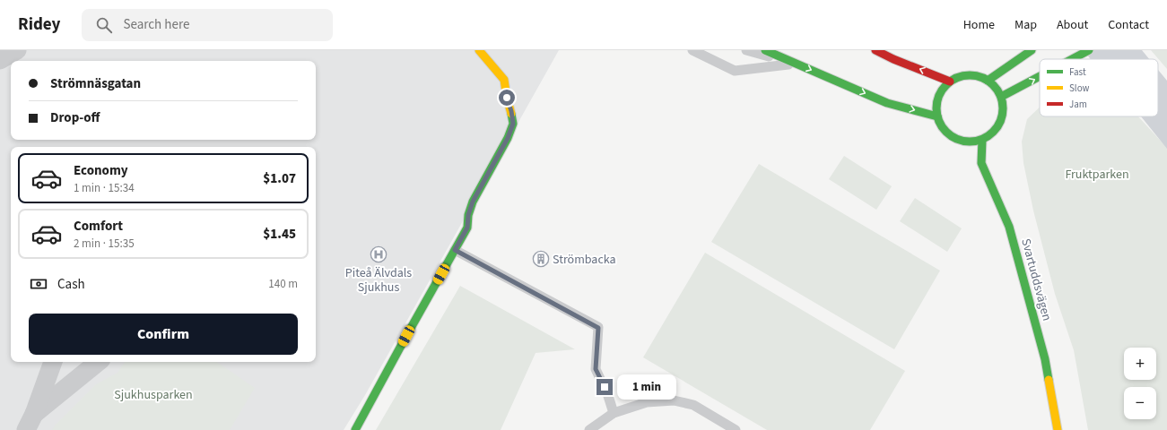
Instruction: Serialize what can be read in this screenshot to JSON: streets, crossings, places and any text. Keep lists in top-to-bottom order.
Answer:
{
  "streets": {
    "street": ["Svartuddsvägen"]
  },
  "parks": ["Fruktparken", "Sjukhusparken"],
  "places": {
    "hospital": ["Piteå Älvdals Sjukhus"],
    "building": ["Strömbacka"]
  },
  "legend": ["Fast", "Slow", "Jam"],
  "page": {
    "header": "Ridey",
    "search": "Search here",
    "nav": [
      "Home",
      "Map",
      "About",
      "Contact"
    ],
    "banner": ["Strömnäsgatan", "Drop-off"],
    "list": [
      {
        "name": "Economy",
        "note": "1 min · 15:34",
        "value": "$1.07"
      },
      {
        "name": "Comfort",
        "note": "2 min · 15:35",
        "value": "$1.45"
      }
    ],
    "pay": ["Cash", "140 m"],
    "buttons": "Confirm",
    "map_buttons": ["+", "−"],
    "bubble": "1 min"
  }
}
